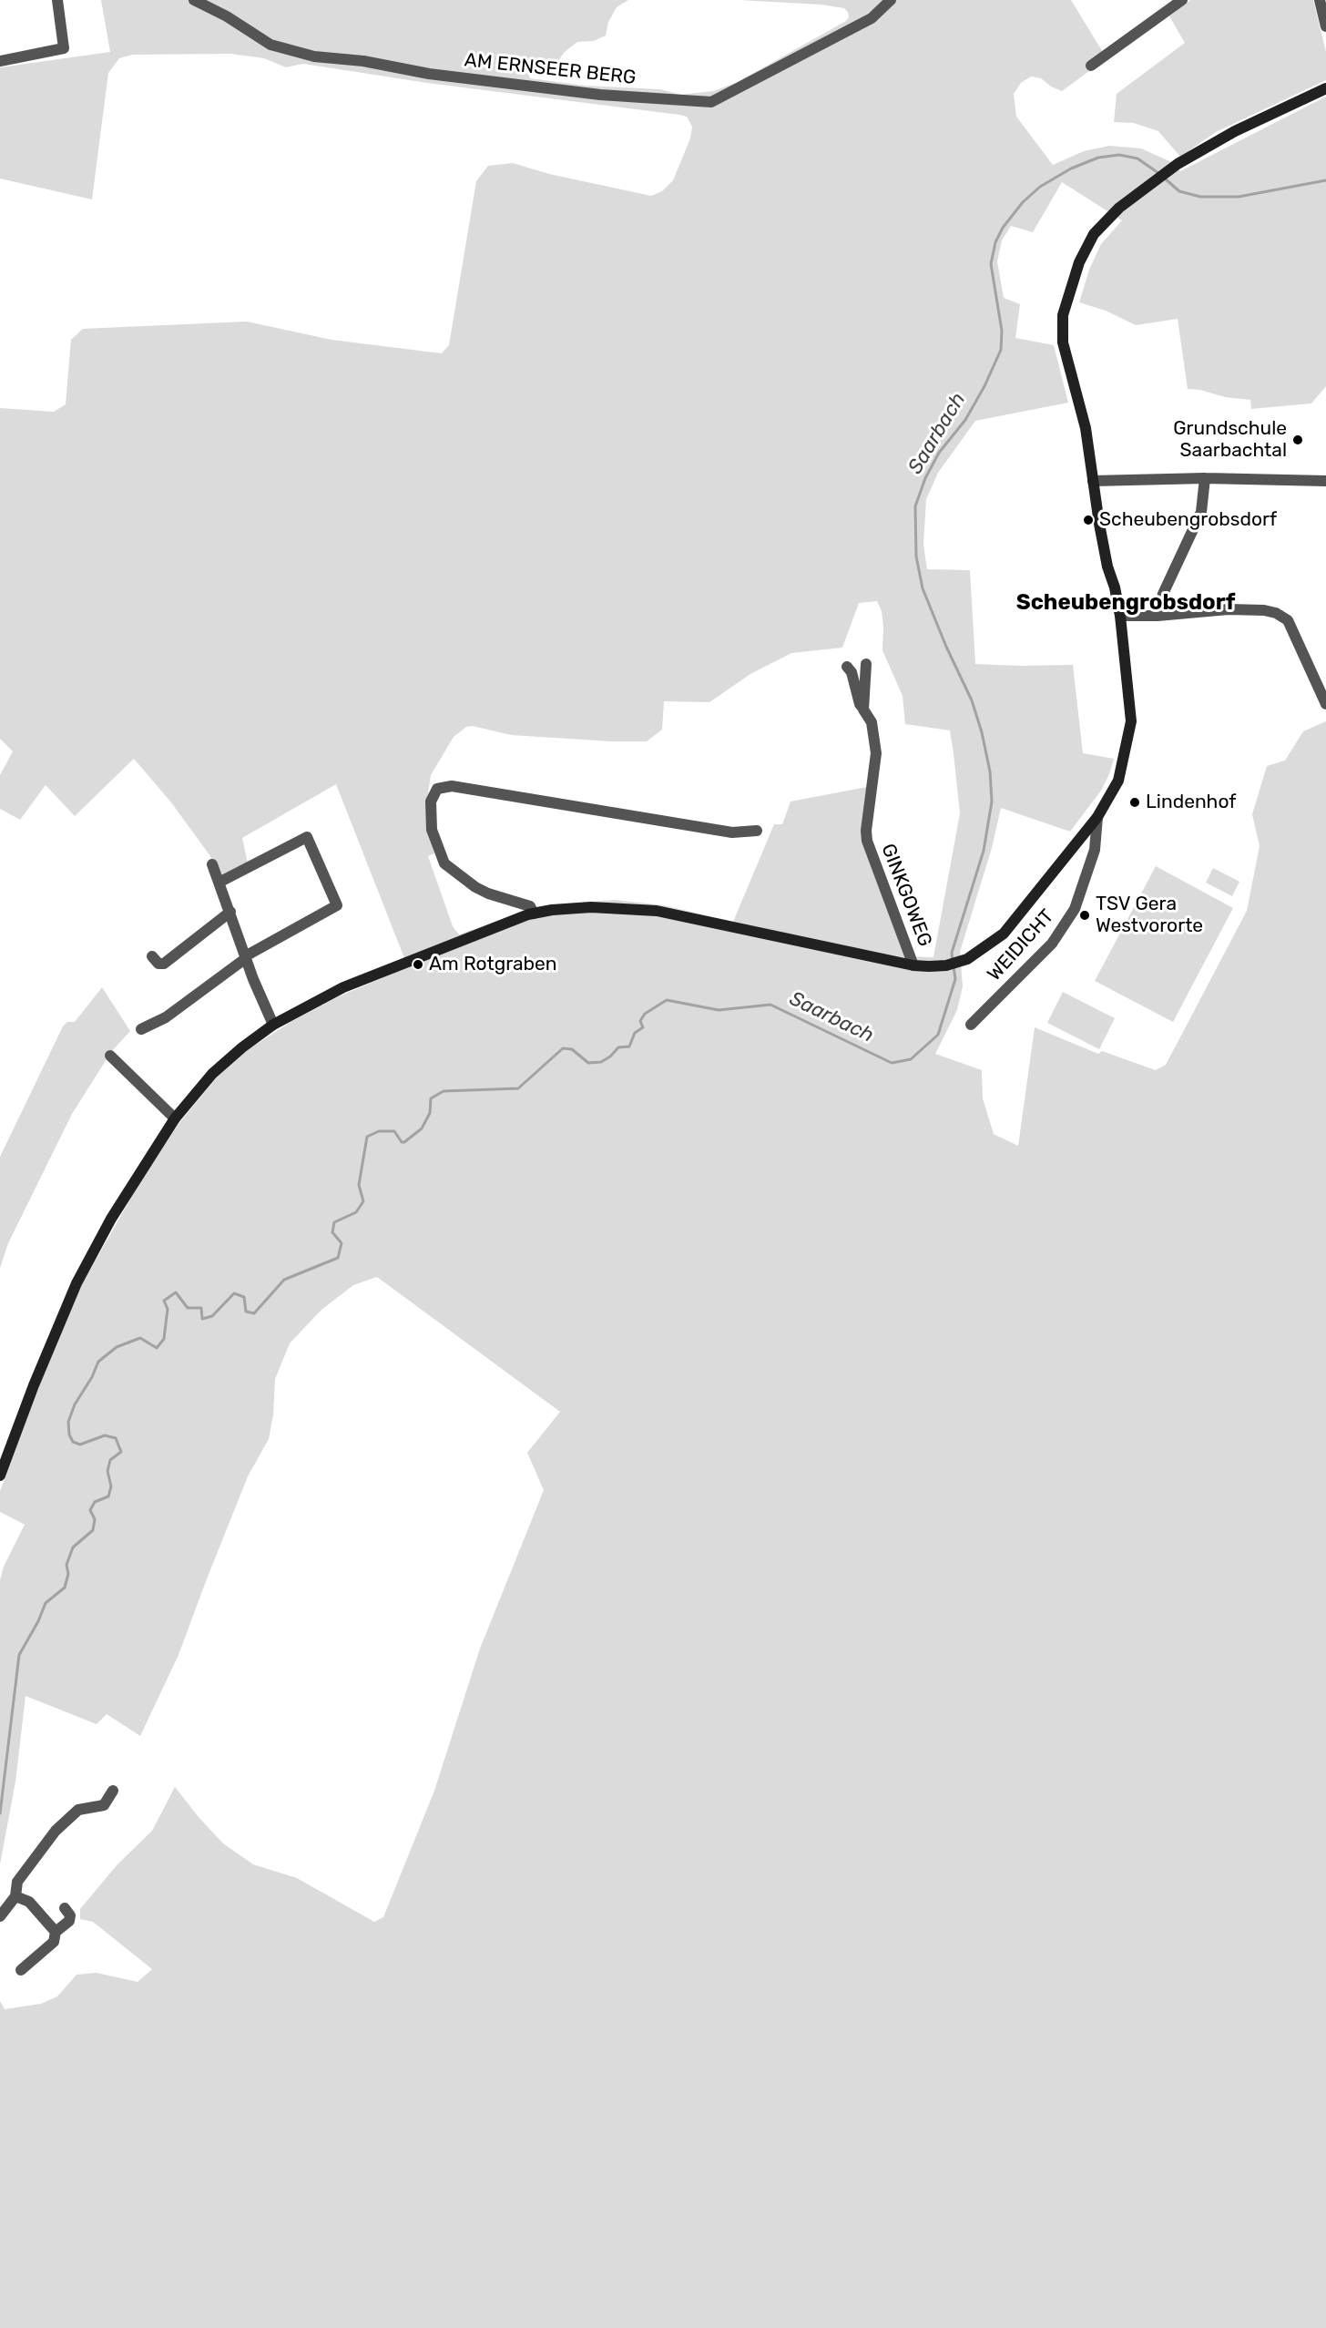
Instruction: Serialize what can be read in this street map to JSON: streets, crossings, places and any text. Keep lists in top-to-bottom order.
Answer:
{
  "streets": {
    "street": ["AM ERNSEER BERG", "GINKGOWEG", "WEIDICHT"]
  },
  "districts": ["Scheubengrobsdorf"],
  "water": ["Saarbach"],
  "places": [
    "Grundschule Saarbachtal",
    "Scheubengrobsdorf",
    "Lindenhof",
    "TSV Gera Westvororte",
    "Am Rotgraben"
  ]
}
